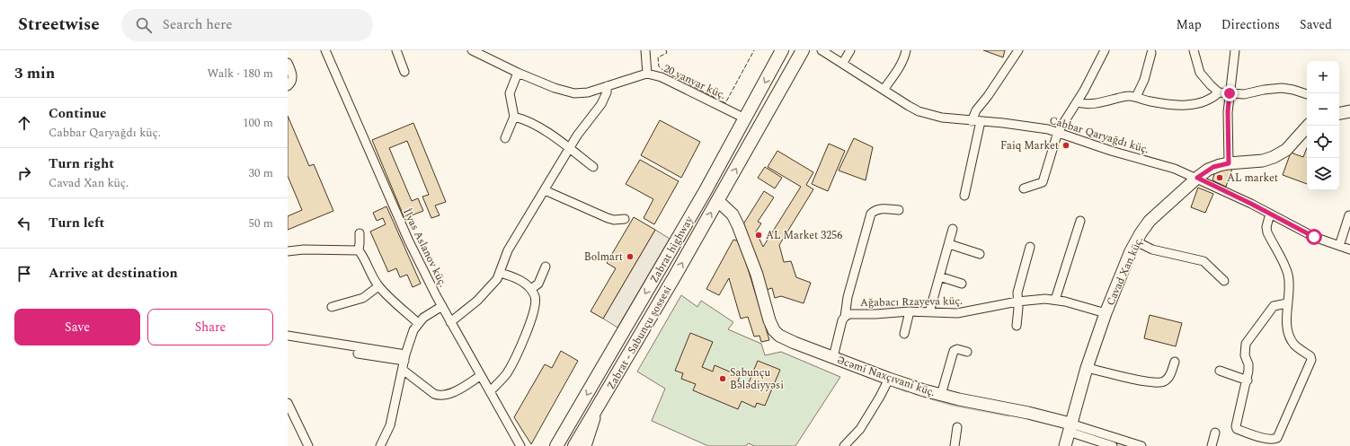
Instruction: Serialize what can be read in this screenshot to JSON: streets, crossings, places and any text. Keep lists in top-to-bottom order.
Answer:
{
  "streets": {
    "main road": ["Zabrat highway", "Zabrat - Sabunçu şossesi"],
    "street": [
      "20 yanvar küç.",
      "Cabbar Qaryağdı küç.",
      "İlyas Aslanov küç.",
      "Cavad Xan küç.",
      "Ağabacı Rzayeva küç.",
      "Əcəmi Naxçıvani küç."
    ]
  },
  "crossings": [
    ["20 yanvar küç.", "Zabrat highway"],
    ["Cabbar Qaryağdı küç.", "Cavad Xan küç."],
    ["Cavad Xan küç.", "Ağabacı Rzayeva küç."],
    ["Cavad Xan küç.", "Əcəmi Naxçıvani küç."],
    ["Zabrat - Sabunçu şossesi", "Əcəmi Naxçıvani küç."]
  ],
  "one_way": ["Zabrat highway", "Zabrat - Sabunçu şossesi"],
  "places": [
    "Faiq Market",
    "AL market",
    "AL Market 3256",
    "Bolmart",
    "Sabunçu Bələdiyyəsi"
  ],
  "page": {
    "header": "Streetwise",
    "search": "Search here",
    "nav": ["Map", "Directions", "Saved"],
    "heading": ["3 min", "Walk · 180 m"],
    "map_buttons": ["+", "−"],
    "list": [
      ["Continue", "Cabbar Qaryağdı küç.", "100 m"],
      ["Turn right", "Cavad Xan küç.", "30 m"],
      ["Turn left", "50 m"],
      "Arrive at destination"
    ],
    "buttons": ["Save", "Share"]
  }
}
